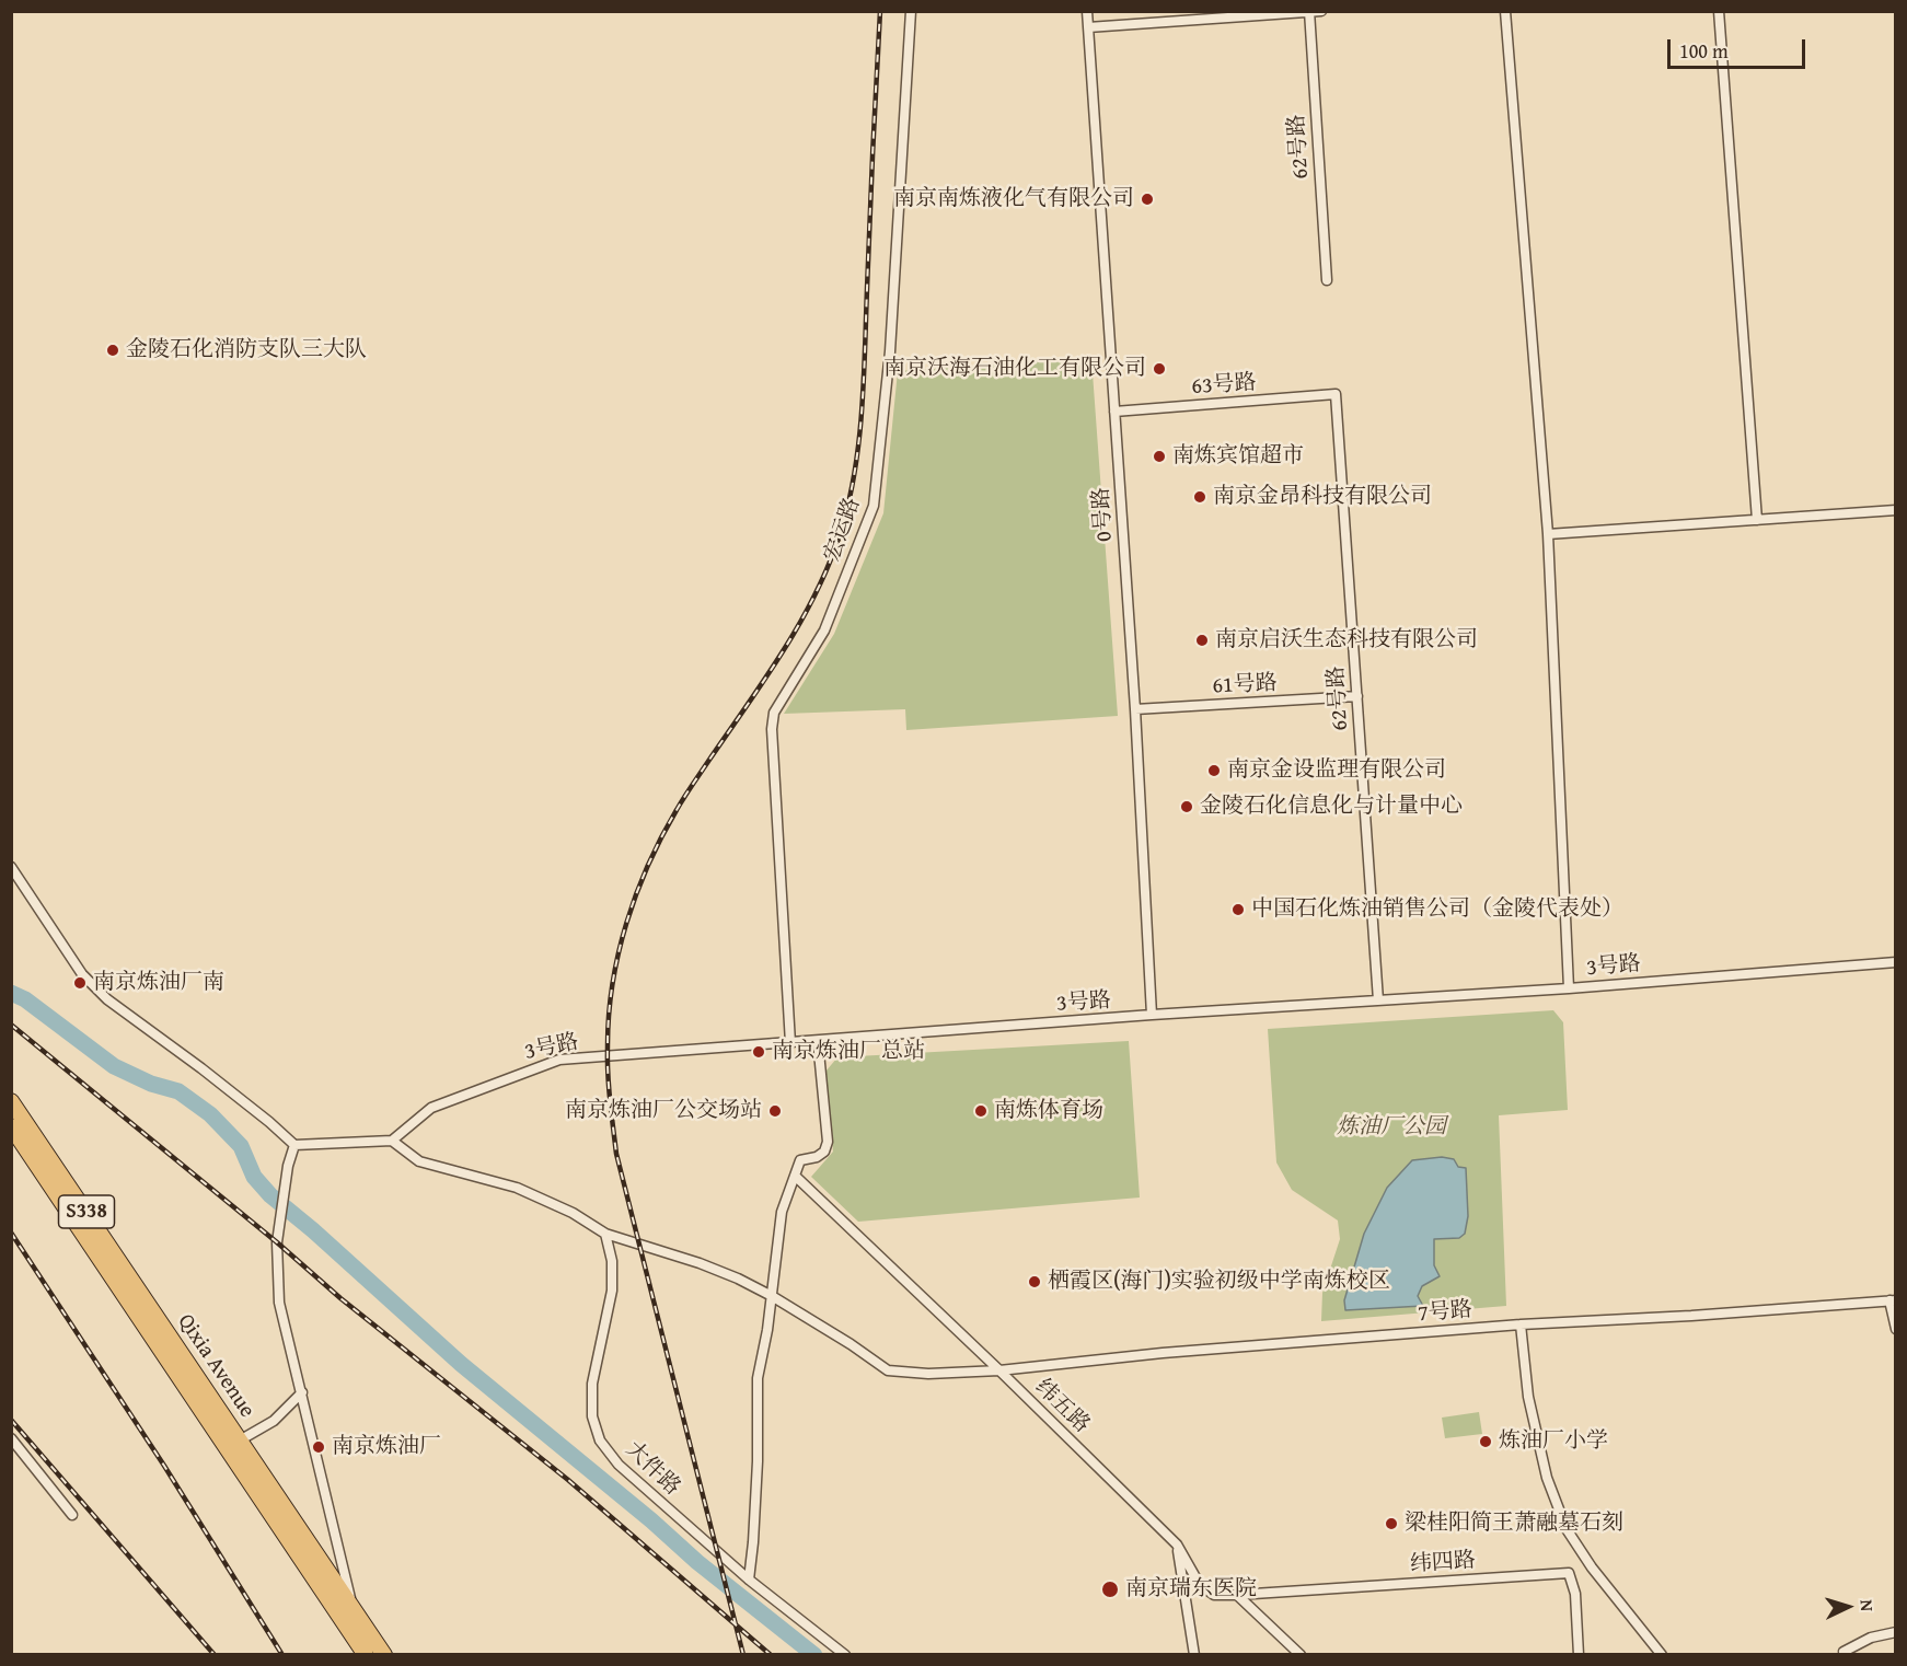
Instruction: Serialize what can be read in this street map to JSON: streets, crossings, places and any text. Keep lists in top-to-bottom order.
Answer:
{
  "streets": {
    "main road": ["S338", "Qixia Avenue"],
    "street": [
      "62号路",
      "63号路",
      "0号路",
      "宏运路",
      "61号路",
      "3号路",
      "7号路",
      "纬五路",
      "大件路",
      "纬四路"
    ]
  },
  "crossings": [
    ["62号路", "63号路"],
    ["62号路", "61号路"],
    ["62号路", "3号路"],
    ["63号路", "0号路"],
    ["0号路", "61号路"],
    ["0号路", "3号路"],
    ["宏运路", "3号路"],
    ["3号路", "7号路"],
    ["7号路", "纬五路"],
    ["7号路", "大件路"],
    ["纬五路", "纬四路"]
  ],
  "parks": ["炼油厂公园"],
  "places": [
    "南京南炼液化气有限公司",
    "金陵石化消防支队三大队",
    "南京沃海石油化工有限公司",
    "南炼宾馆超市",
    "南京金昂科技有限公司",
    "南京启沃生态科技有限公司",
    "南京金设监理有限公司",
    "金陵石化信息化与计量中心",
    "中国石化炼油销售公司（金陵代表处）",
    "南京炼油厂南",
    "南京炼油厂总站",
    "南京炼油厂公交场站",
    "南炼体育场",
    "栖霞区(海门)实验初级中学南炼校区",
    "炼油厂小学",
    "南京炼油厂",
    "梁桂阳简王萧融墓石刻",
    "南京瑞东医院"
  ],
  "scale_bar": "100 m",
  "north": "right"
}
